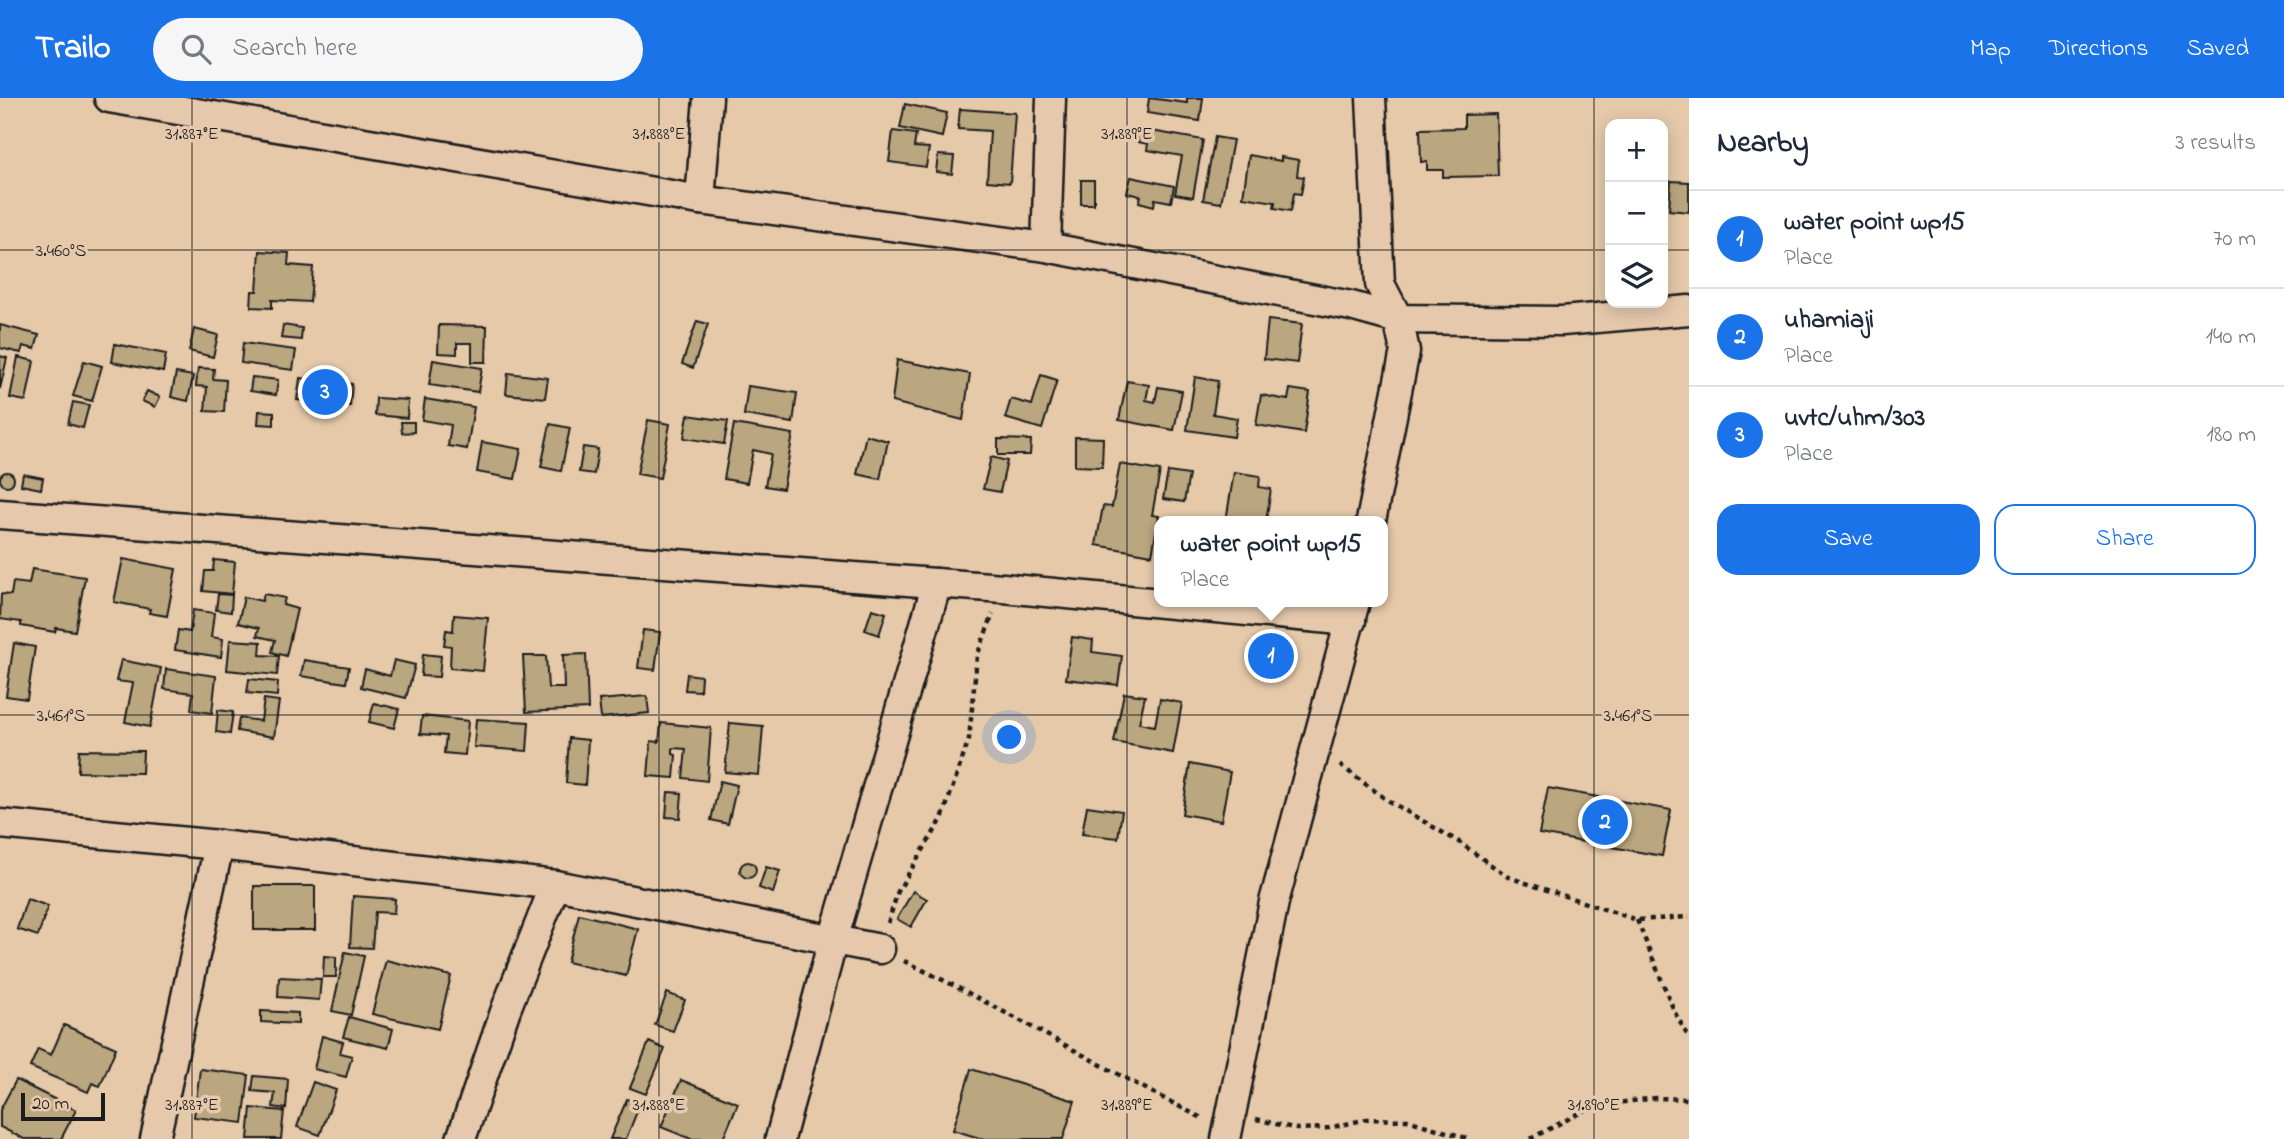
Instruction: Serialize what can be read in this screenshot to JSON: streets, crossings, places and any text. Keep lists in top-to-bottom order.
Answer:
{
  "scale_bar": "20 m",
  "page": {
    "header": "Trailo",
    "search": "Search here",
    "nav": ["Map", "Directions", "Saved"],
    "heading": ["Nearby", "3 results"],
    "map_buttons": ["+", "−"],
    "list": [
      {
        "mark": "1",
        "name": "water point wp15",
        "note": "Place",
        "value": "70 m"
      },
      {
        "mark": "2",
        "name": "uhamiaji",
        "note": "Place",
        "value": "140 m"
      },
      {
        "mark": "3",
        "name": "uvtc/uhm/303",
        "note": "Place",
        "value": "180 m"
      }
    ],
    "pins": ["3", "1", "2"],
    "buttons": ["Save", "Share"],
    "popup": ["water point wp15", "Place"],
    "scale": "20 m"
  },
  "coordinates": [
    "31.887°E",
    "31.888°E",
    "31.889°E",
    "3.460°S",
    "3.461°S",
    "31.890°E"
  ]
}
